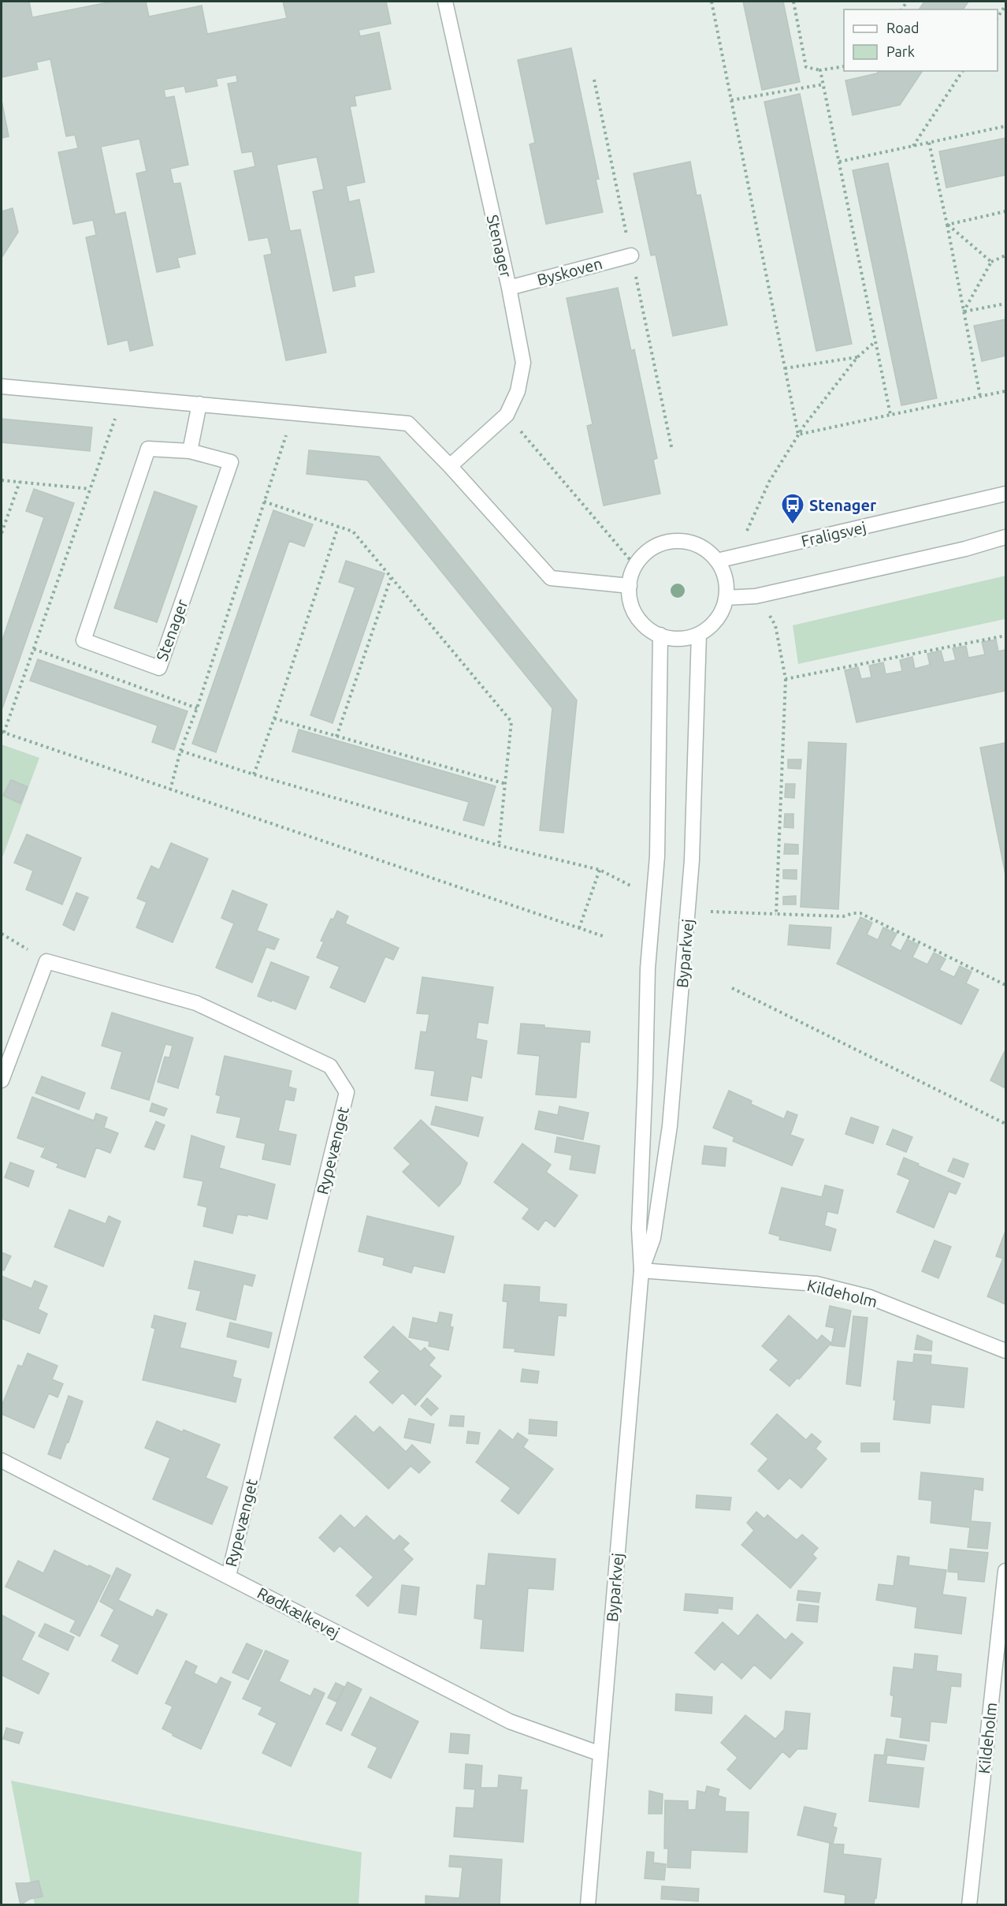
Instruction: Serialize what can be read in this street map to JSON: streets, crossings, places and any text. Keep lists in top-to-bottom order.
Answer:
{
  "streets": {
    "street": [
      "Stenager",
      "Byskoven",
      "Fraligsvej",
      "Byparkvej",
      "Rypevænget",
      "Kildeholm",
      "Rødkælkevej"
    ]
  },
  "crossings": [
    ["Stenager", "Byskoven"],
    ["Fraligsvej", "Byparkvej"],
    ["Byparkvej", "Kildeholm"],
    ["Byparkvej", "Rødkælkevej"],
    ["Rypevænget", "Rødkælkevej"]
  ],
  "places": {
    "bus stop": ["Stenager"]
  },
  "legend": ["Road", "Park"]
}
